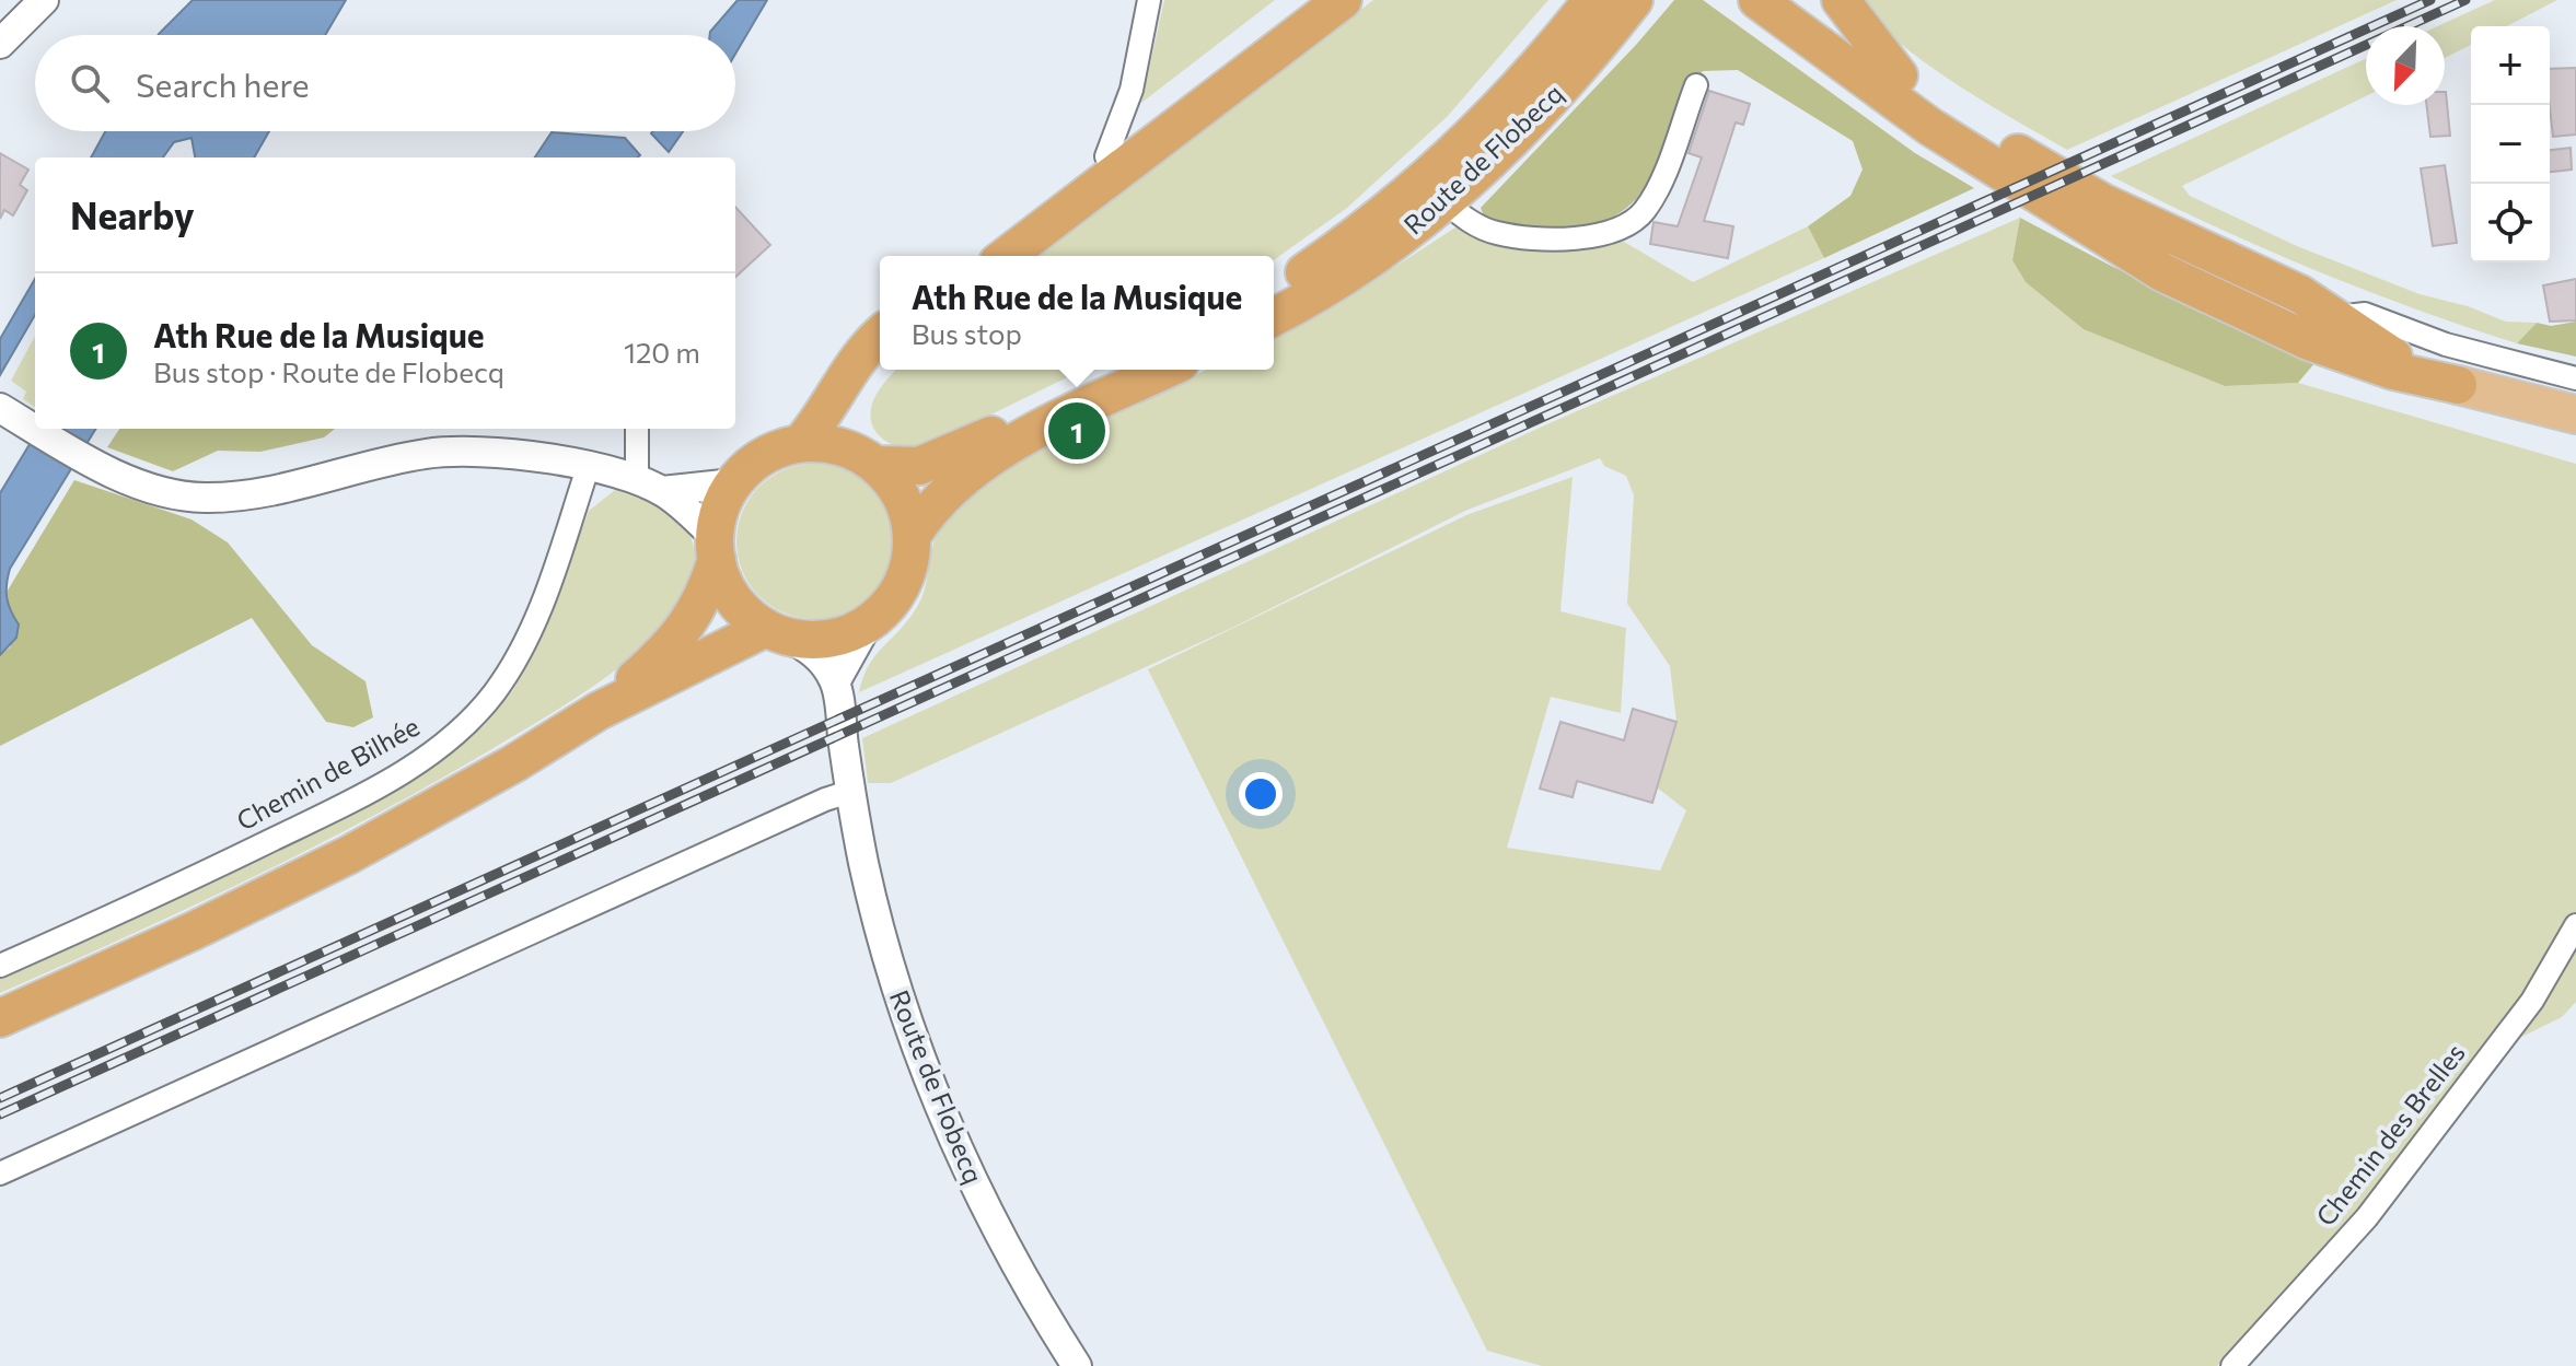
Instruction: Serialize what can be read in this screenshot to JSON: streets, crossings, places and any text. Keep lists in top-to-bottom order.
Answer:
{
  "streets": {
    "highway": ["Route de Flobecq"],
    "street": ["Chemin de Bilhée", "Chemin des Brelles"]
  },
  "north": "bottom left",
  "page": {
    "map_buttons": ["+", "−"],
    "search": "Search here",
    "heading": "Nearby",
    "popup": ["Ath Rue de la Musique", "Bus stop"],
    "list": [
      {
        "mark": "1",
        "name": "Ath Rue de la Musique",
        "note": "Bus stop · Route de Flobecq",
        "value": "120 m"
      }
    ],
    "pins": "1"
  }
}
